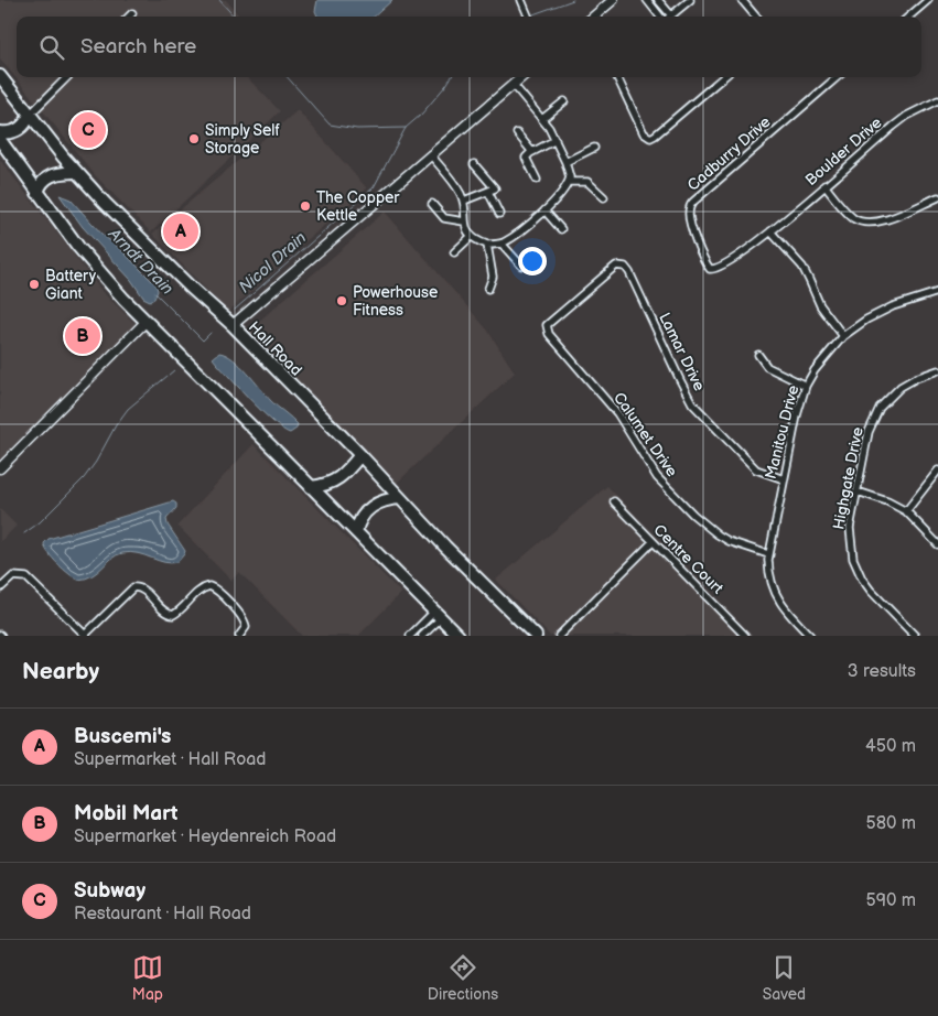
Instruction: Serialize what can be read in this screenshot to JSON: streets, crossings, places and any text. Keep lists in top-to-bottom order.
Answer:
{
  "streets": {
    "highway": ["Hall Road"],
    "street": [
      "Boulder Drive",
      "Cadburry Drive",
      "Lamar Drive",
      "Manitou Drive",
      "Calumet Drive",
      "Highgate Drive",
      "Centre Court"
    ]
  },
  "crossings": [
    ["Boulder Drive", "Cadburry Drive"],
    ["Lamar Drive", "Manitou Drive"],
    ["Lamar Drive", "Calumet Drive"],
    ["Manitou Drive", "Calumet Drive"]
  ],
  "water": ["Arndt Drain", "Nicol Drain"],
  "places": [
    "Simply Self Storage",
    "The Copper Kettle",
    "Battery Giant",
    "Powerhouse Fitness"
  ],
  "page": {
    "search": "Search here",
    "pins": ["C", "A", "B"],
    "heading": ["Nearby", "3 results"],
    "list": [
      {
        "mark": "A",
        "name": "Buscemi's",
        "note": "Supermarket · Hall Road",
        "value": "450 m"
      },
      {
        "mark": "B",
        "name": "Mobil Mart",
        "note": "Supermarket · Heydenreich Road",
        "value": "580 m"
      },
      {
        "mark": "C",
        "name": "Subway",
        "note": "Restaurant · Hall Road",
        "value": "590 m"
      }
    ],
    "nav": ["Map", "Directions", "Saved"]
  }
}
